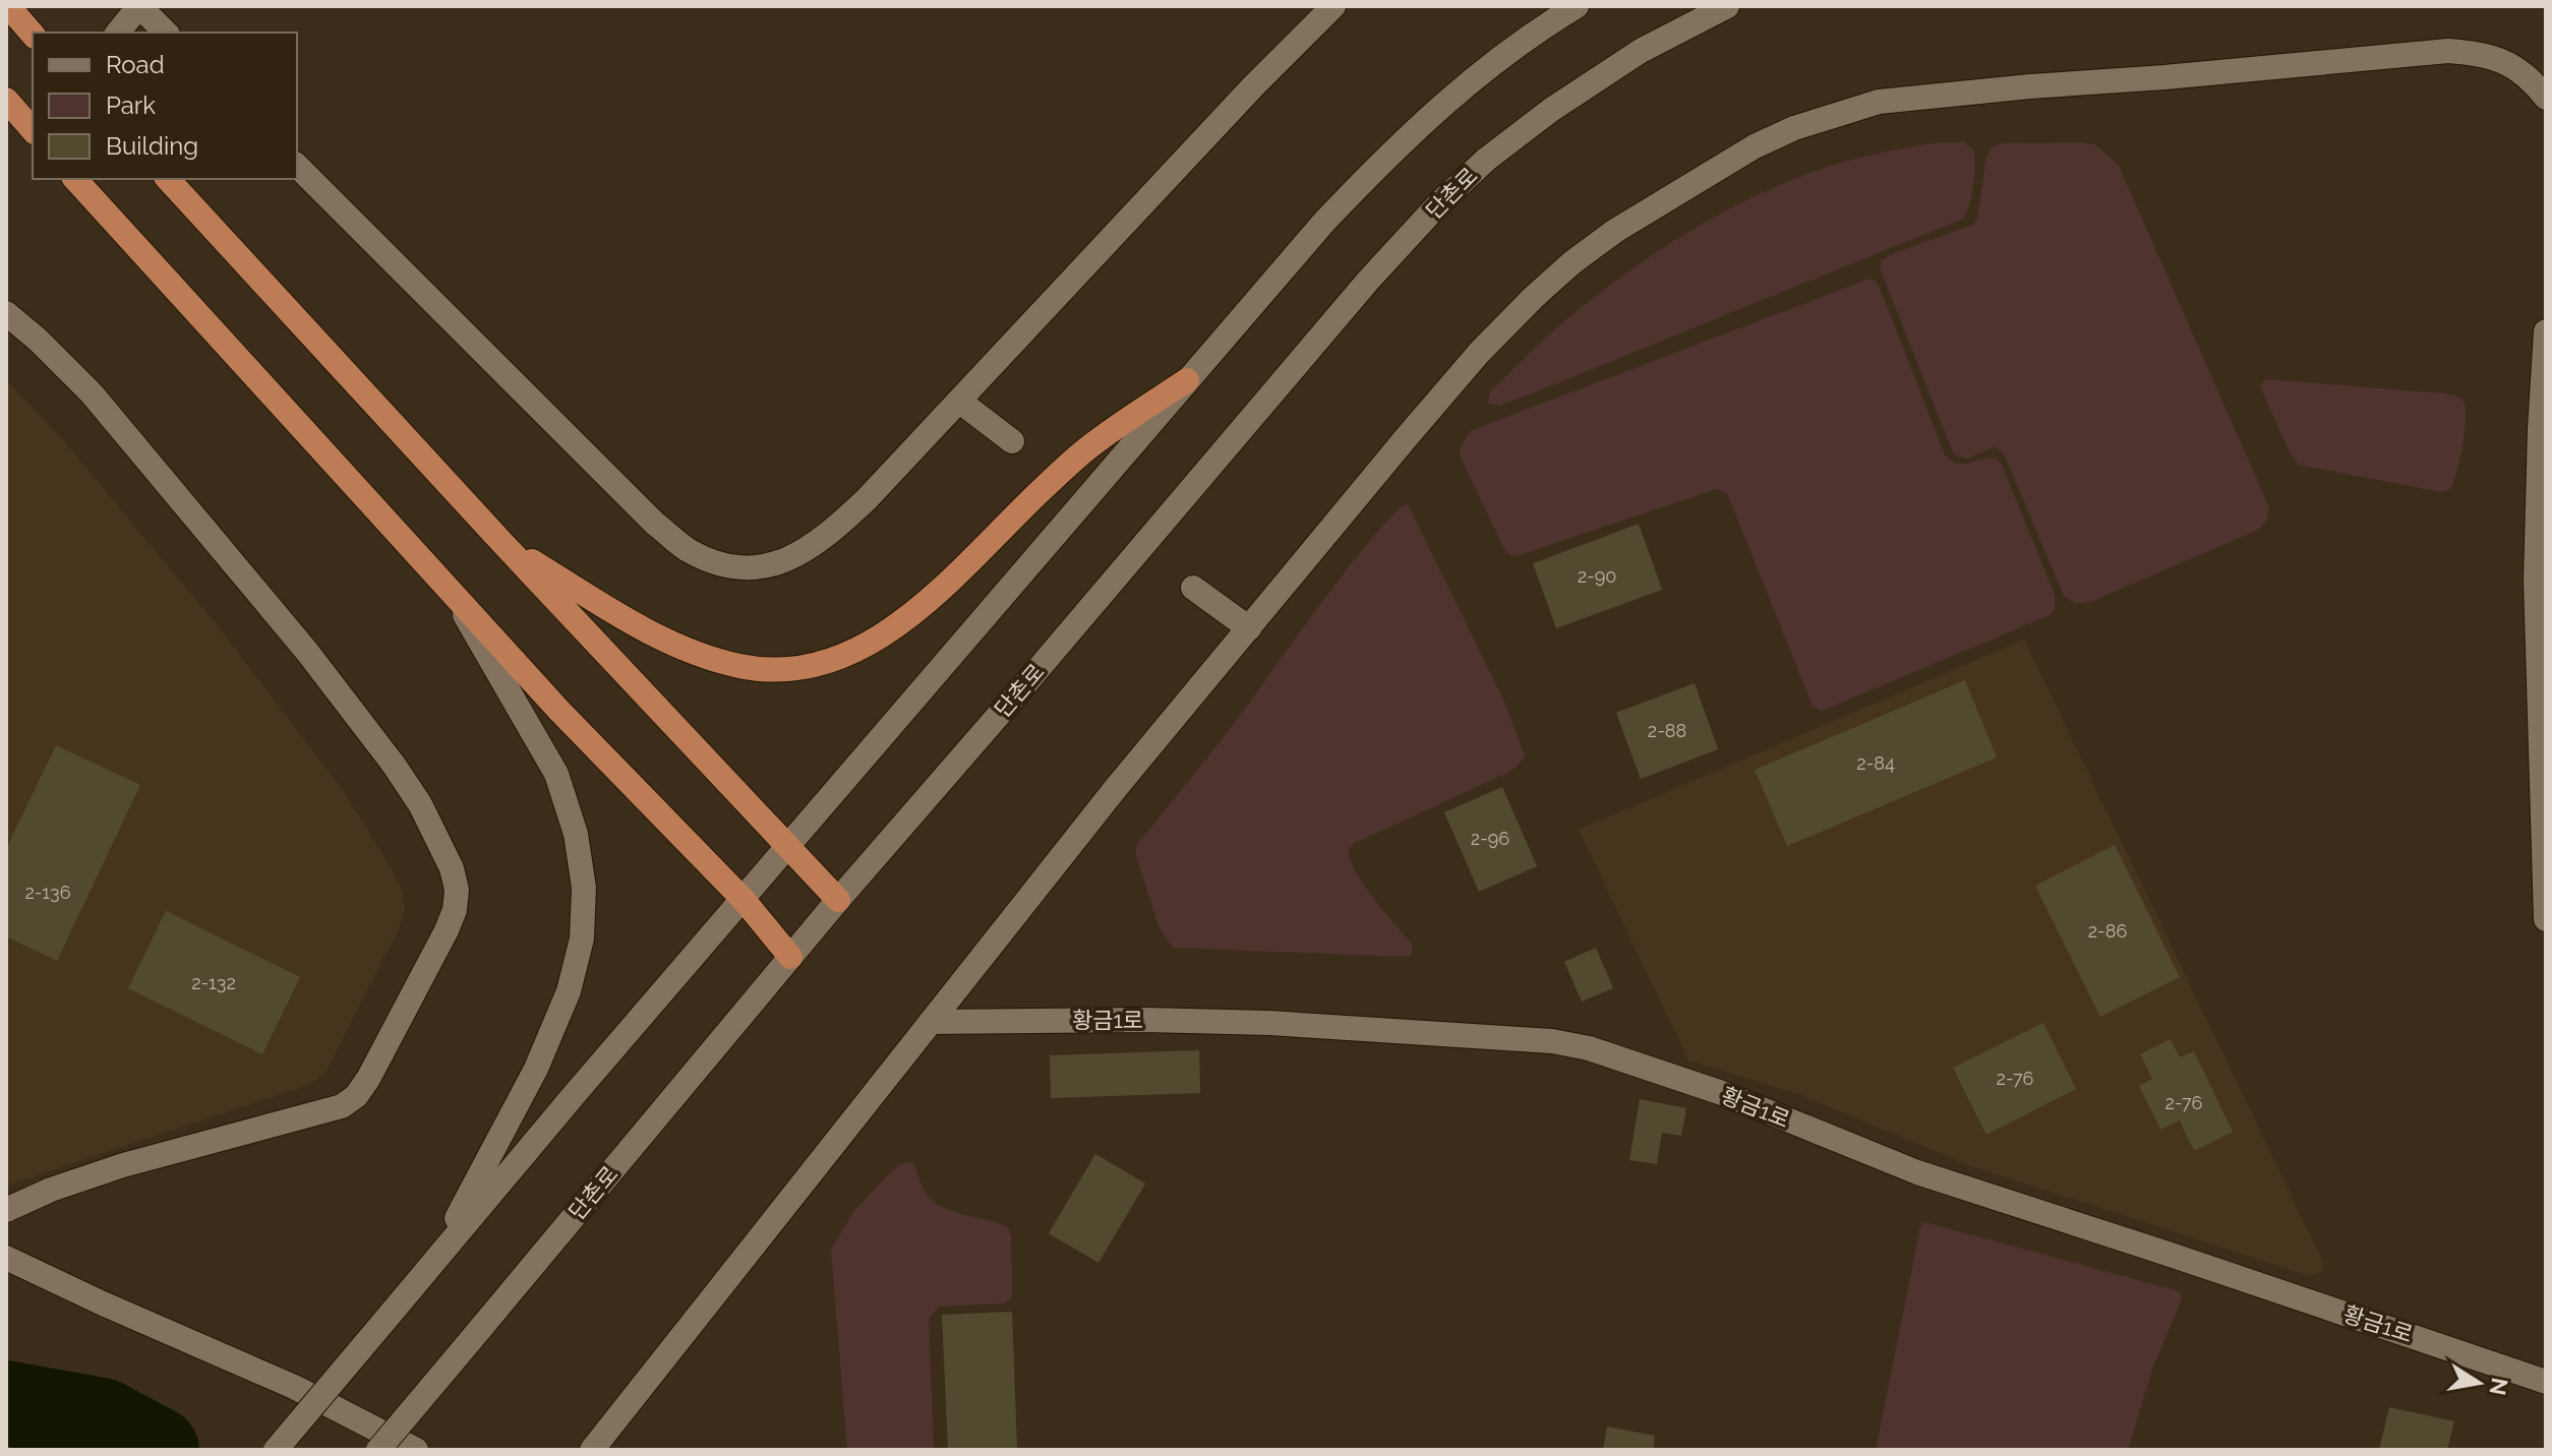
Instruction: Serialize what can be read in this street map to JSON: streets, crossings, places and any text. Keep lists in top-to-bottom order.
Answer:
{
  "streets": {
    "main road": ["단촌로", "황금1로"]
  },
  "house_numbers": [
    "2-90",
    "2-88",
    "2-84",
    "2-96",
    "2-136",
    "2-86",
    "2-132",
    "2-76",
    "2-76"
  ],
  "legend": ["Road", "Park", "Building"],
  "north": "right"
}
